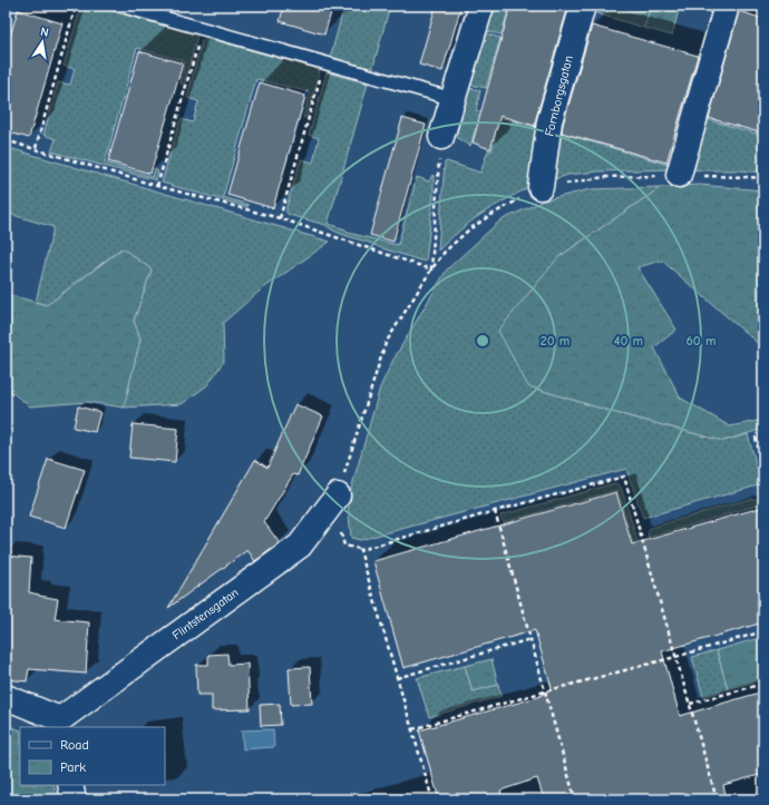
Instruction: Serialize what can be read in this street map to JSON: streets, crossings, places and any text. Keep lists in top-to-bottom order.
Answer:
{
  "streets": {
    "street": ["Fornborgsgatan", "Flintstensgatan"]
  },
  "legend": ["Road", "Park"],
  "north": "top",
  "rings": ["20 m", "40 m", "60 m"]
}
